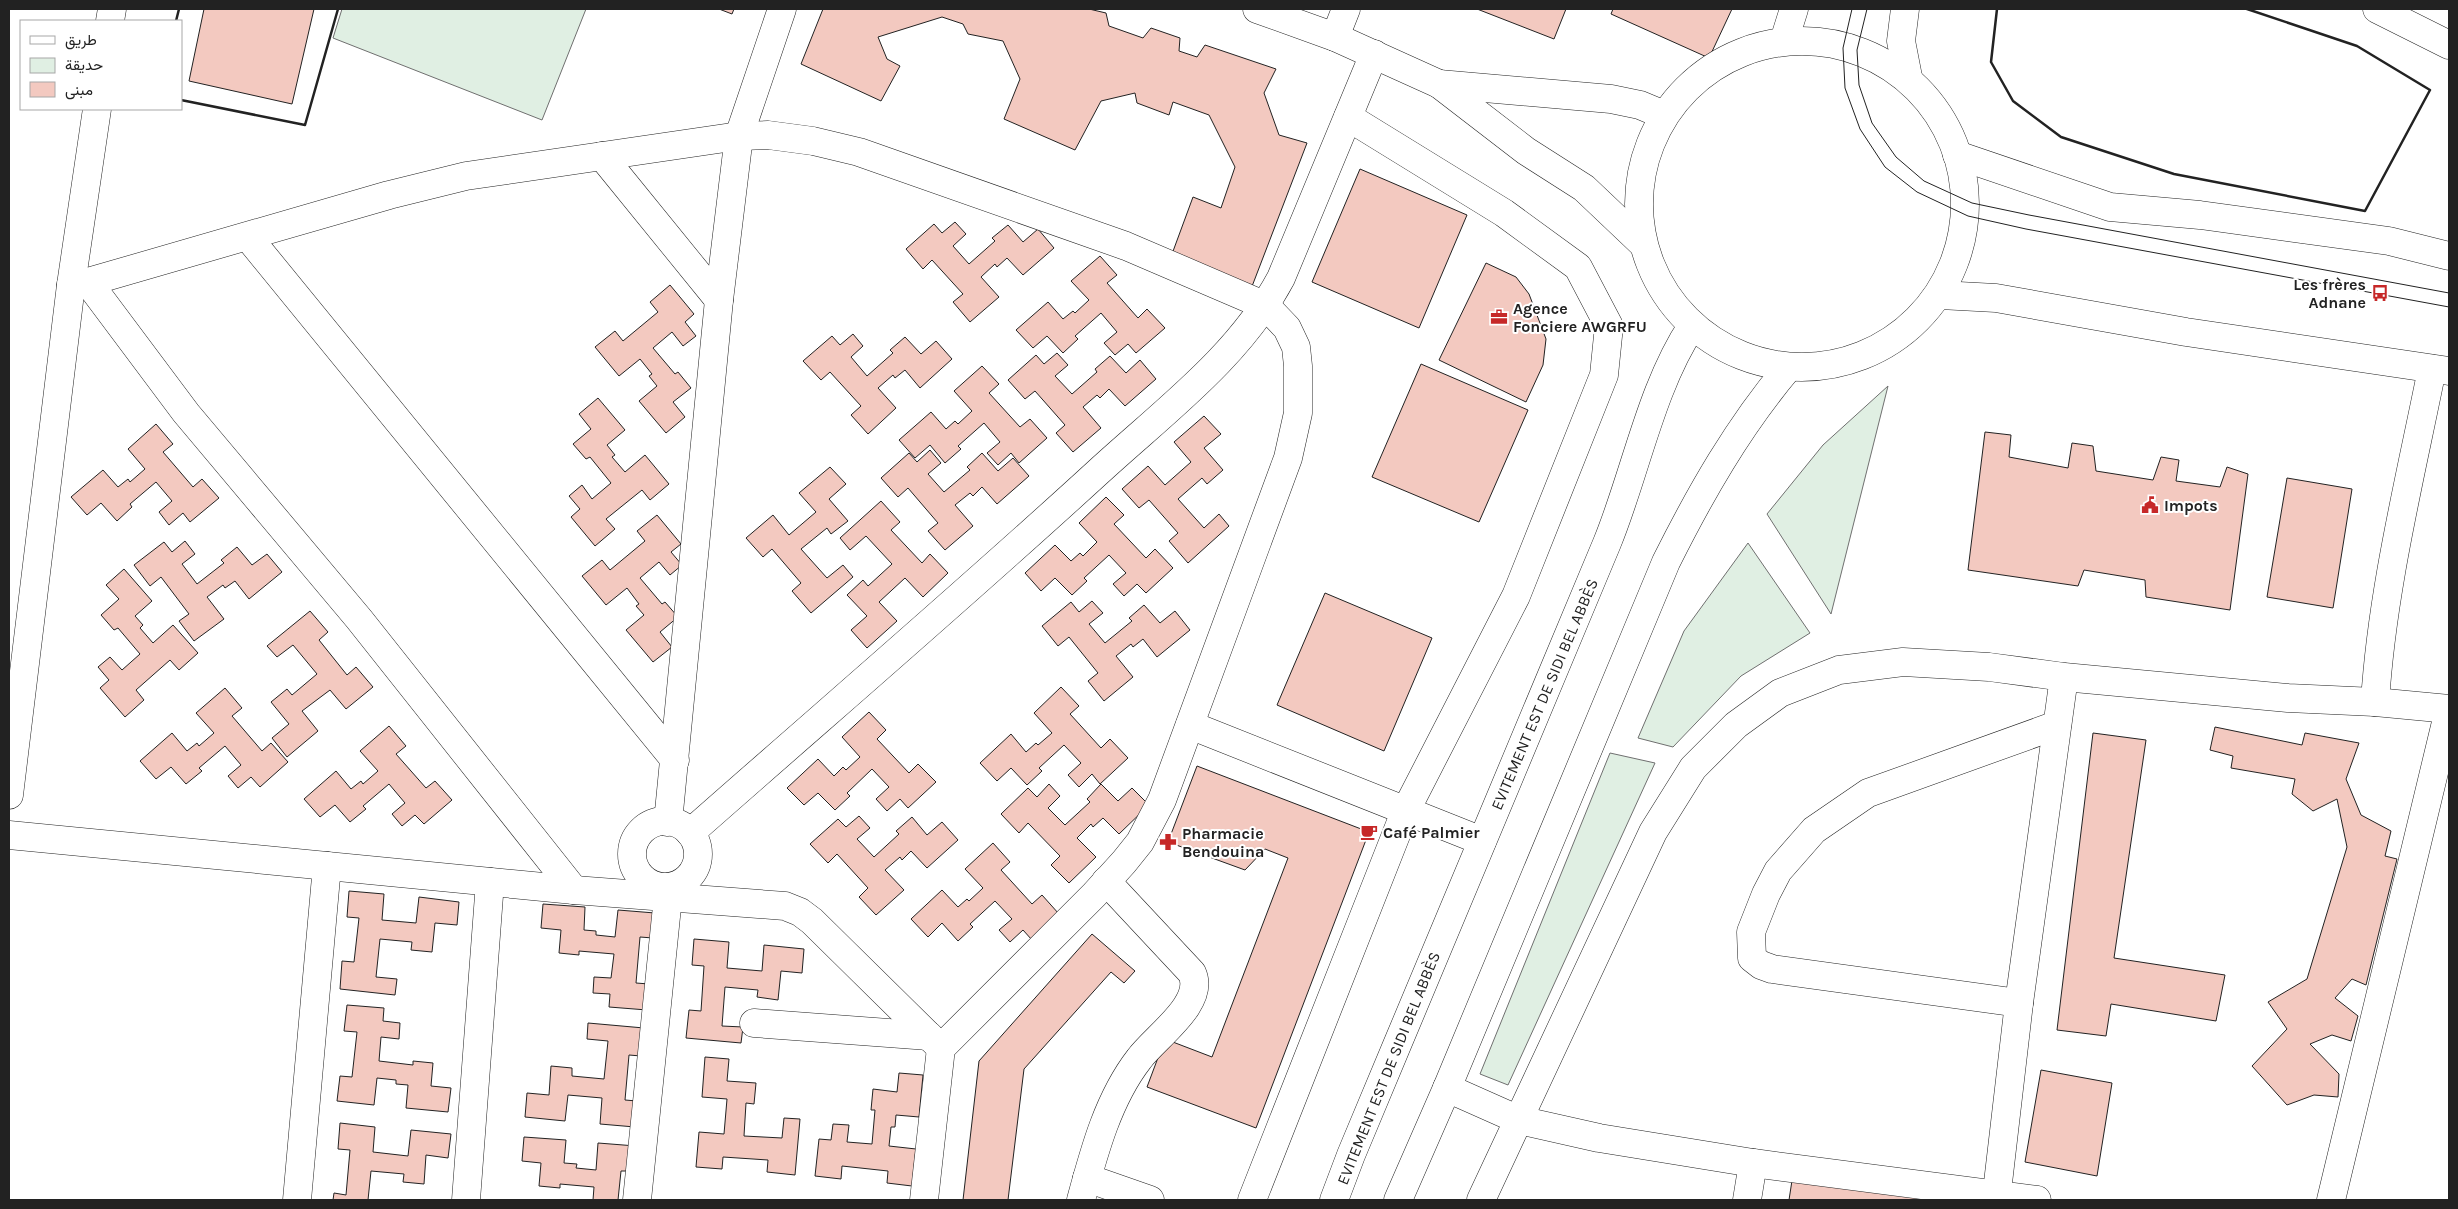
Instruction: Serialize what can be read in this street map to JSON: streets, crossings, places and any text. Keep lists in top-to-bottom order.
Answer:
{
  "streets": {
    "main road": ["EVITEMENT EST DE SIDI BEL ABBÈS"]
  },
  "places": {
    "bus stop": ["Les frères Adnane"],
    "office": ["Agence Fonciere AWGRFU"],
    "public building": ["Impots"],
    "cafe": ["Café Palmier"],
    "pharmacy": ["Pharmacie Bendouina"]
  },
  "legend": ["طريق", "حديقة", "مبنى"]
}
